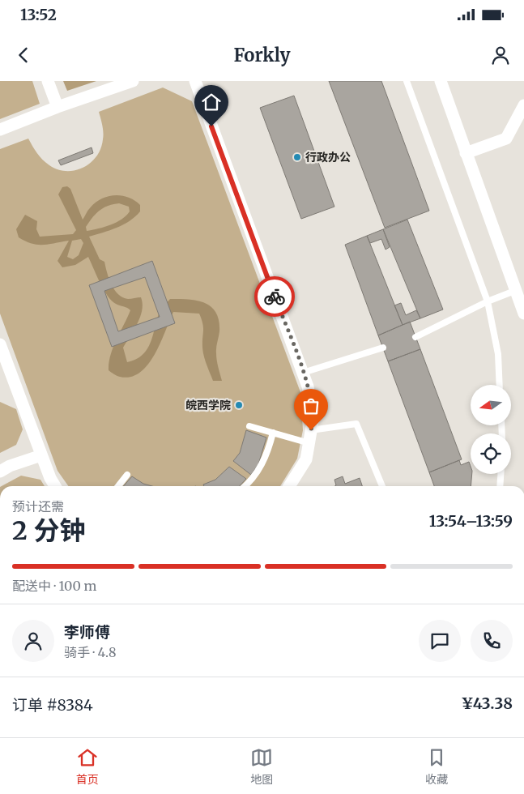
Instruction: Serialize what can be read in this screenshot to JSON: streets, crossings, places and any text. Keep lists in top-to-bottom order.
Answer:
{
  "places": ["行政办公", "皖西学院"],
  "north": "left",
  "page": {
    "status": "13:52",
    "header": "Forkly",
    "heading": ["2 分钟", "预计还需", "13:54–13:59"],
    "panel": [
      "李师傅",
      "骑手 · 4.8",
      "订单 #8384",
      "¥43.38"
    ],
    "bar": "配送中 · 100 m",
    "tabs": ["首页", "地图", "收藏"]
  }
}
